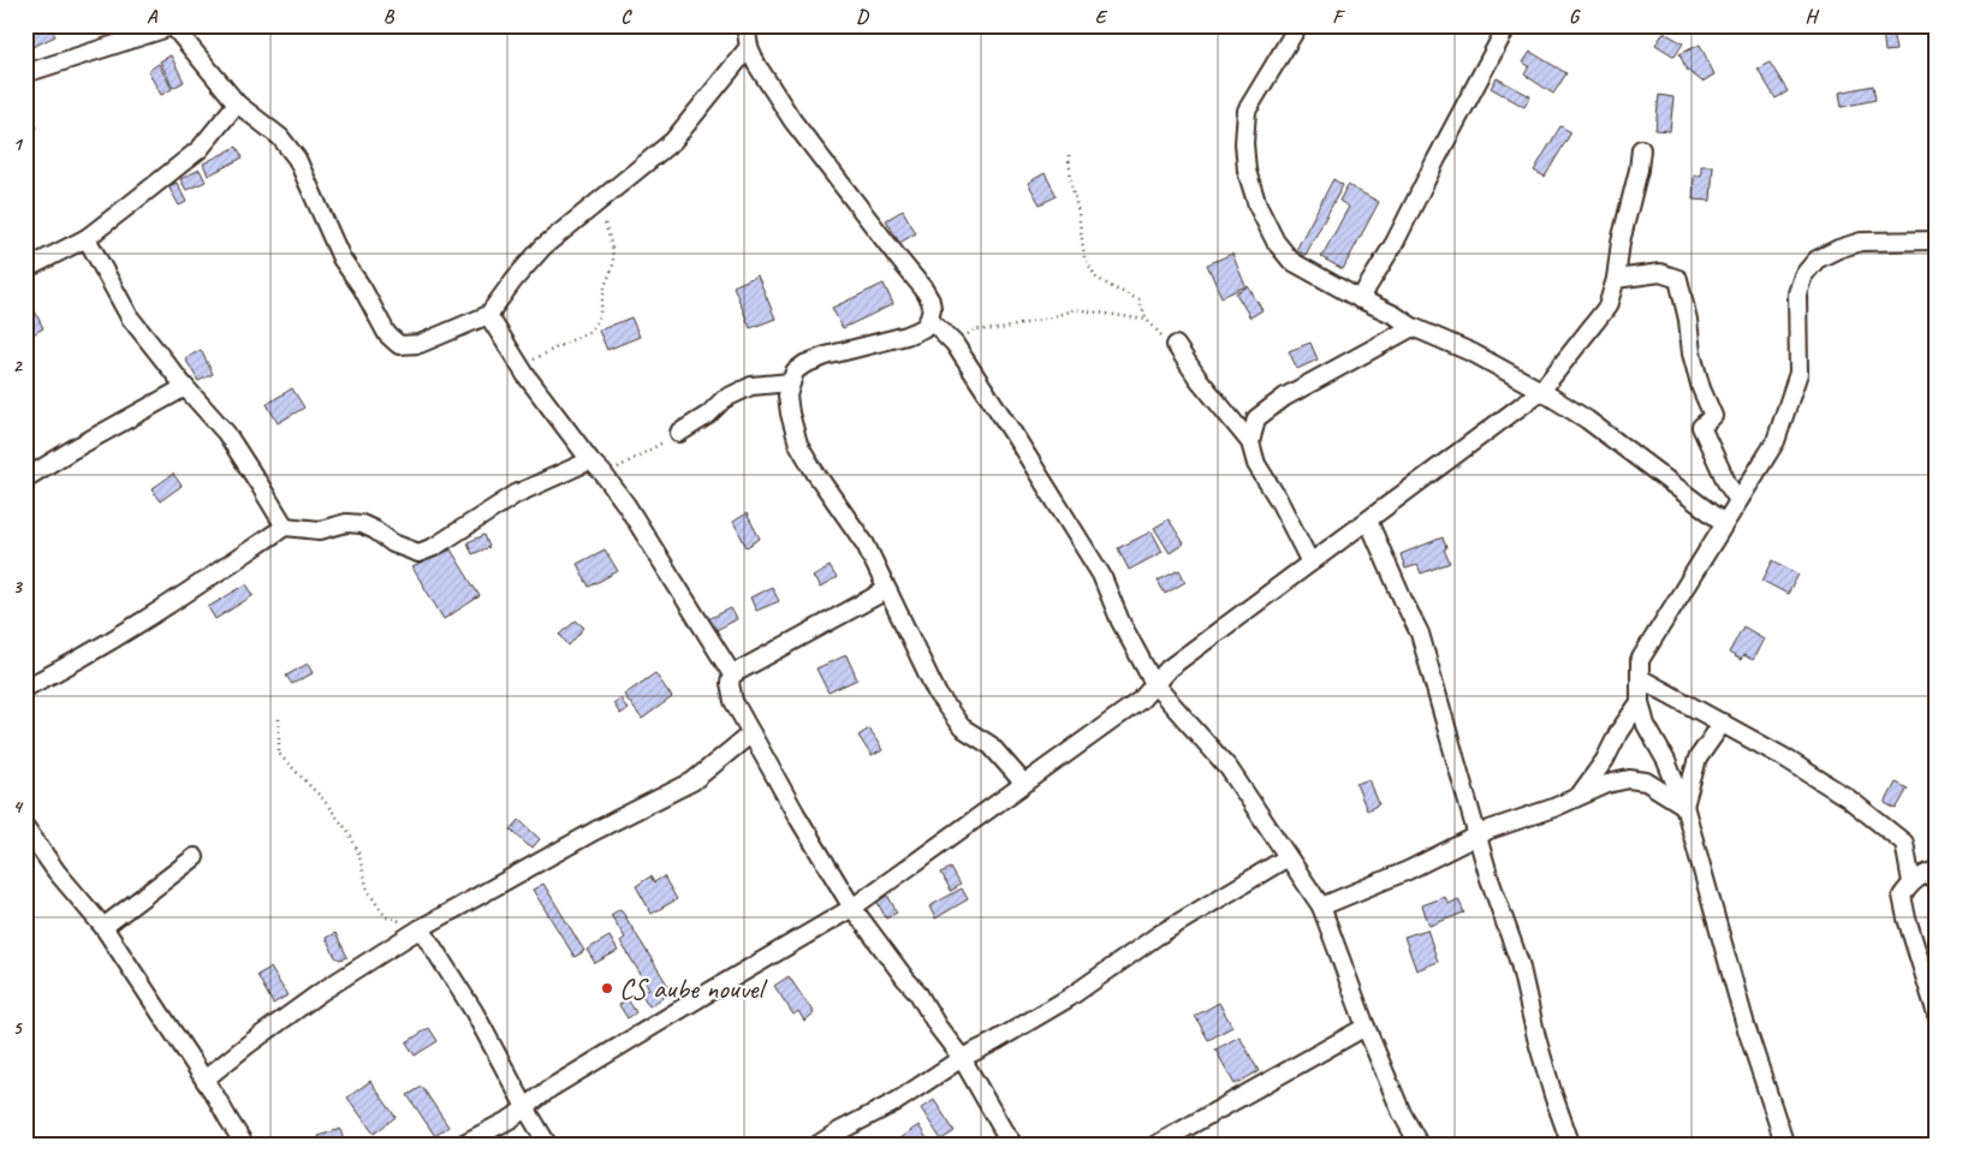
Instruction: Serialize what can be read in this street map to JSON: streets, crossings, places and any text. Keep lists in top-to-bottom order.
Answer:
{
  "places": ["CS aube nouvel"],
  "grid": {
    "columns": [
      "A",
      "B",
      "C",
      "D",
      "E",
      "F",
      "G",
      "H"
    ],
    "rows": [
      "1",
      "2",
      "3",
      "4",
      "5"
    ]
  }
}
